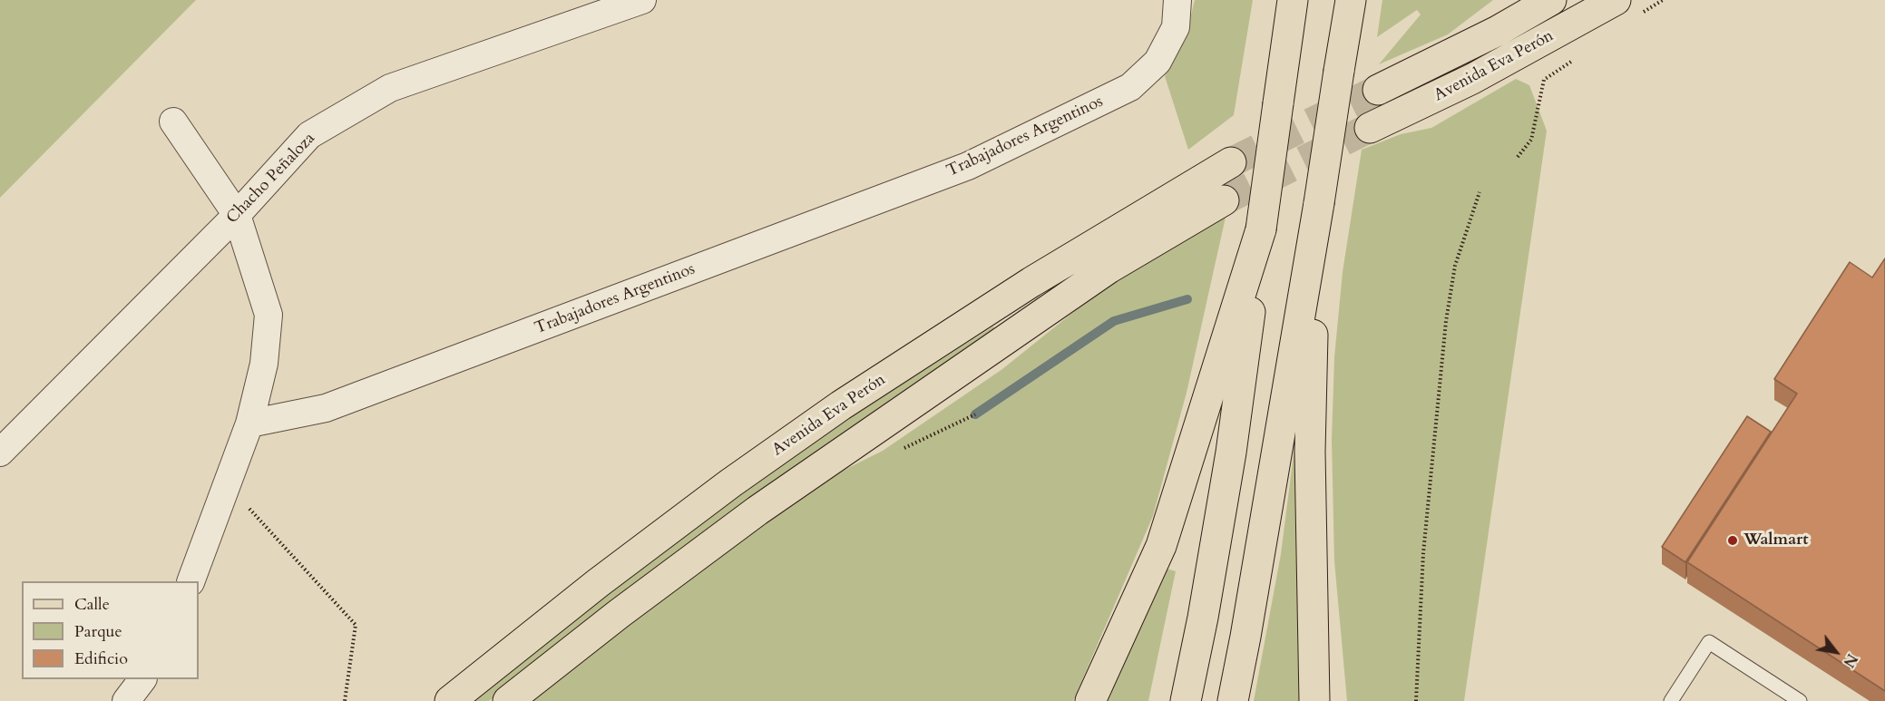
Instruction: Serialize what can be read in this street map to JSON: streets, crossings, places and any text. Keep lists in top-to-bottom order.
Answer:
{
  "streets": {
    "main road": ["Avenida Eva Perón"],
    "street": ["Trabajadores Argentinos", "Chacho Peñaloza"]
  },
  "places": ["Walmart"],
  "legend": ["Calle", "Parque", "Edificio"],
  "north": "bottom right"
}
